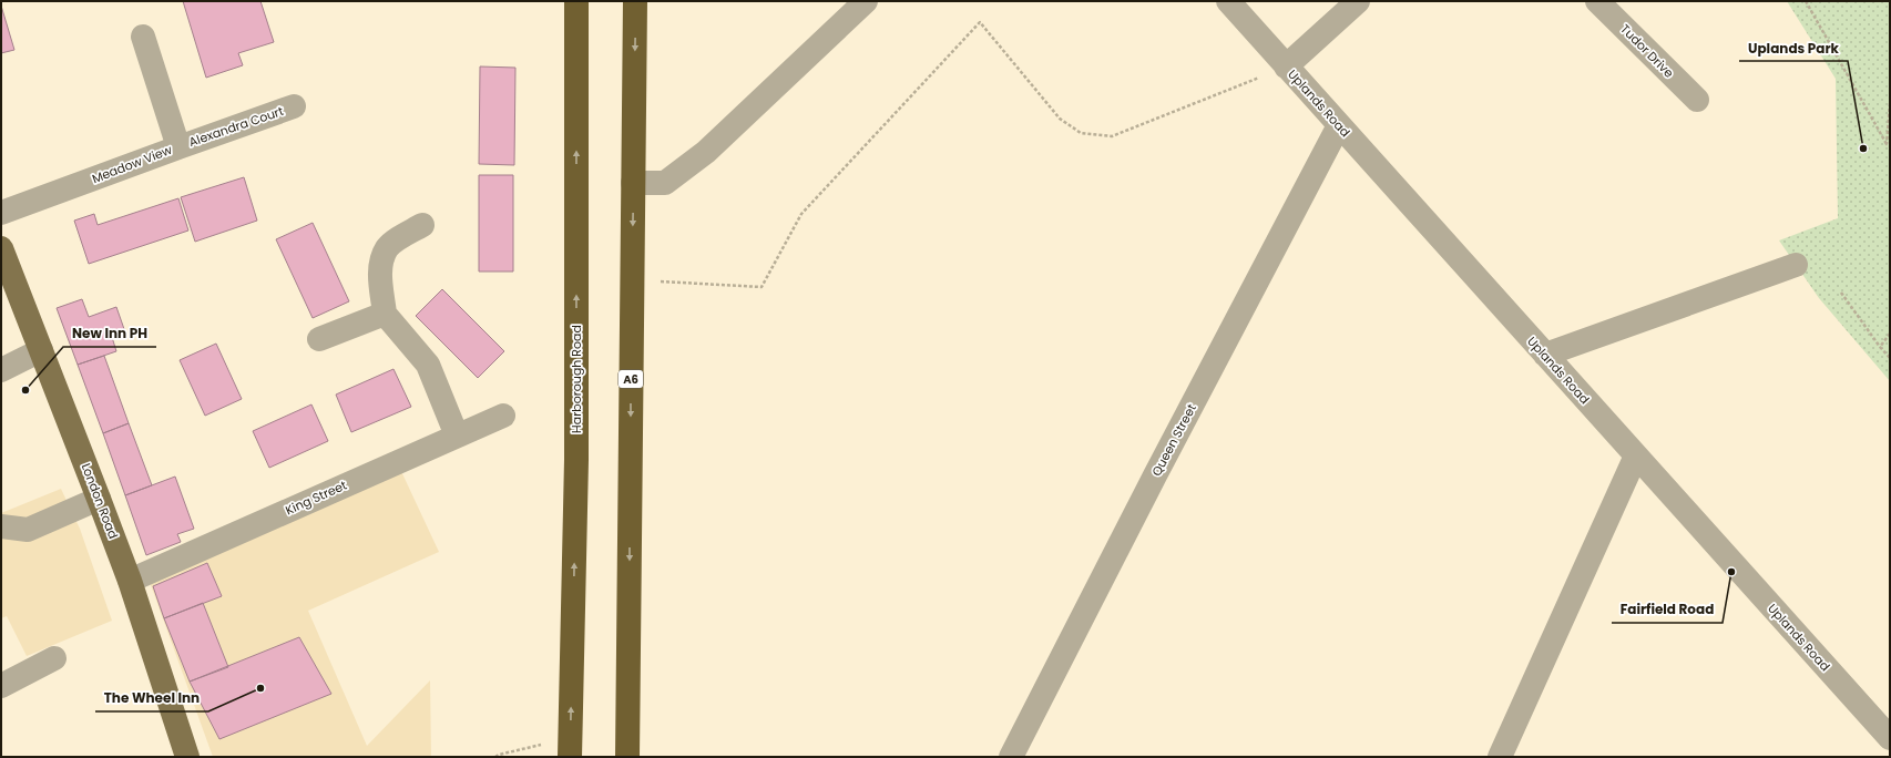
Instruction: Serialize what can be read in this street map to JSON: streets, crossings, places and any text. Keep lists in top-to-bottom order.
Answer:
{
  "streets": {
    "highway": ["Harborough Road", "A6"],
    "main road": ["London Road"],
    "street": [
      "Tudor Drive",
      "Uplands Road",
      "Alexandra Court",
      "Meadow View",
      "Queen Street",
      "King Street"
    ]
  },
  "crossings": [
    ["Uplands Road", "Queen Street"],
    ["Alexandra Court", "Meadow View"],
    ["King Street", "London Road"]
  ],
  "places": [
    "Uplands Park",
    "New Inn PH",
    "Fairfield Road",
    "The Wheel Inn"
  ]
}
